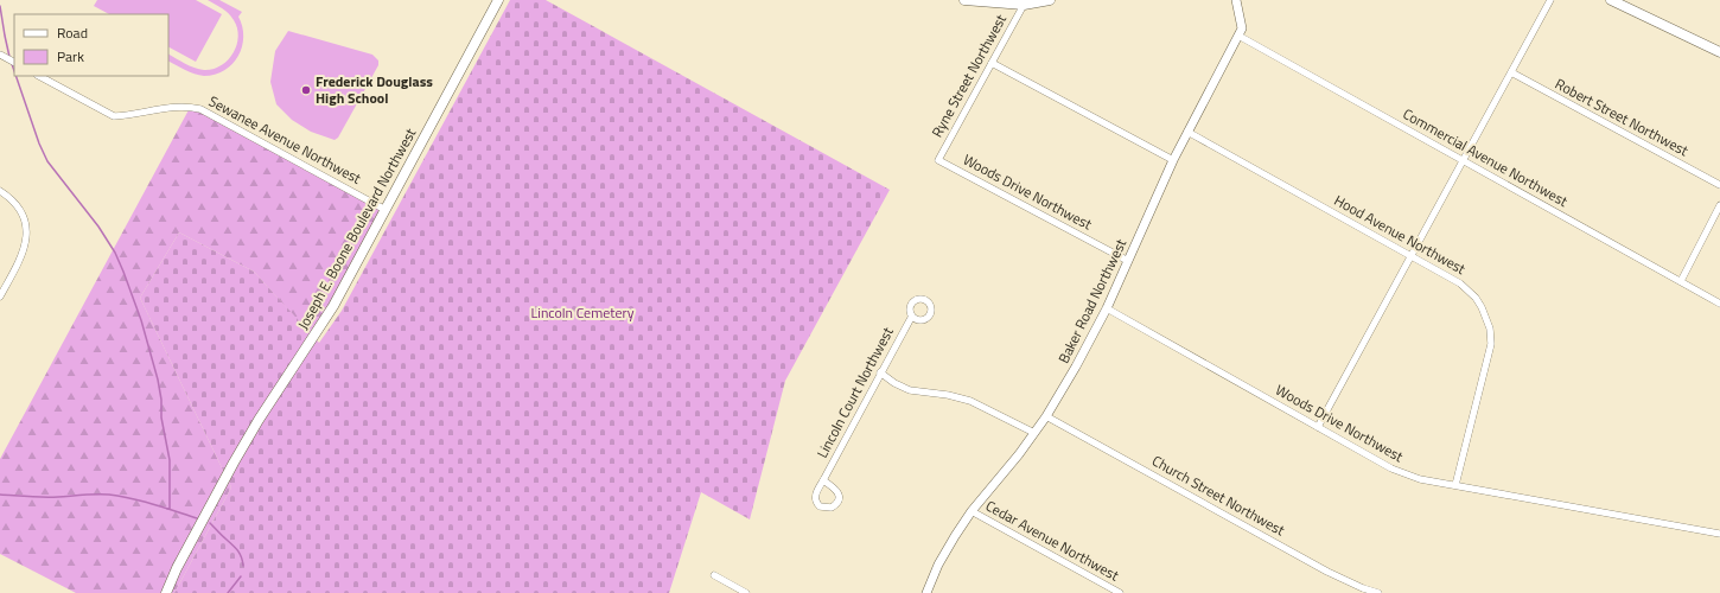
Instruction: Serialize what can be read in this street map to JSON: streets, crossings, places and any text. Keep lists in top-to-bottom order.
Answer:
{
  "streets": {
    "main road": ["Joseph E. Boone Boulevard Northwest"],
    "street": [
      "Ryne Street Northwest",
      "Robert Street Northwest",
      "Sewanee Avenue Northwest",
      "Commercial Avenue Northwest",
      "Woods Drive Northwest",
      "Hood Avenue Northwest",
      "Baker Road Northwest",
      "Lincoln Court Northwest",
      "Church Street Northwest",
      "Cedar Avenue Northwest"
    ]
  },
  "crossings": [
    ["Ryne Street Northwest", "Woods Drive Northwest"],
    ["Sewanee Avenue Northwest", "Joseph E. Boone Boulevard Northwest"],
    ["Commercial Avenue Northwest", "Baker Road Northwest"],
    ["Woods Drive Northwest", "Hood Avenue Northwest"],
    ["Woods Drive Northwest", "Baker Road Northwest"],
    ["Hood Avenue Northwest", "Baker Road Northwest"],
    ["Baker Road Northwest", "Church Street Northwest"],
    ["Baker Road Northwest", "Cedar Avenue Northwest"]
  ],
  "parks": ["Lincoln Cemetery"],
  "places": ["Frederick Douglass High School"],
  "legend": ["Road", "Park"]
}
